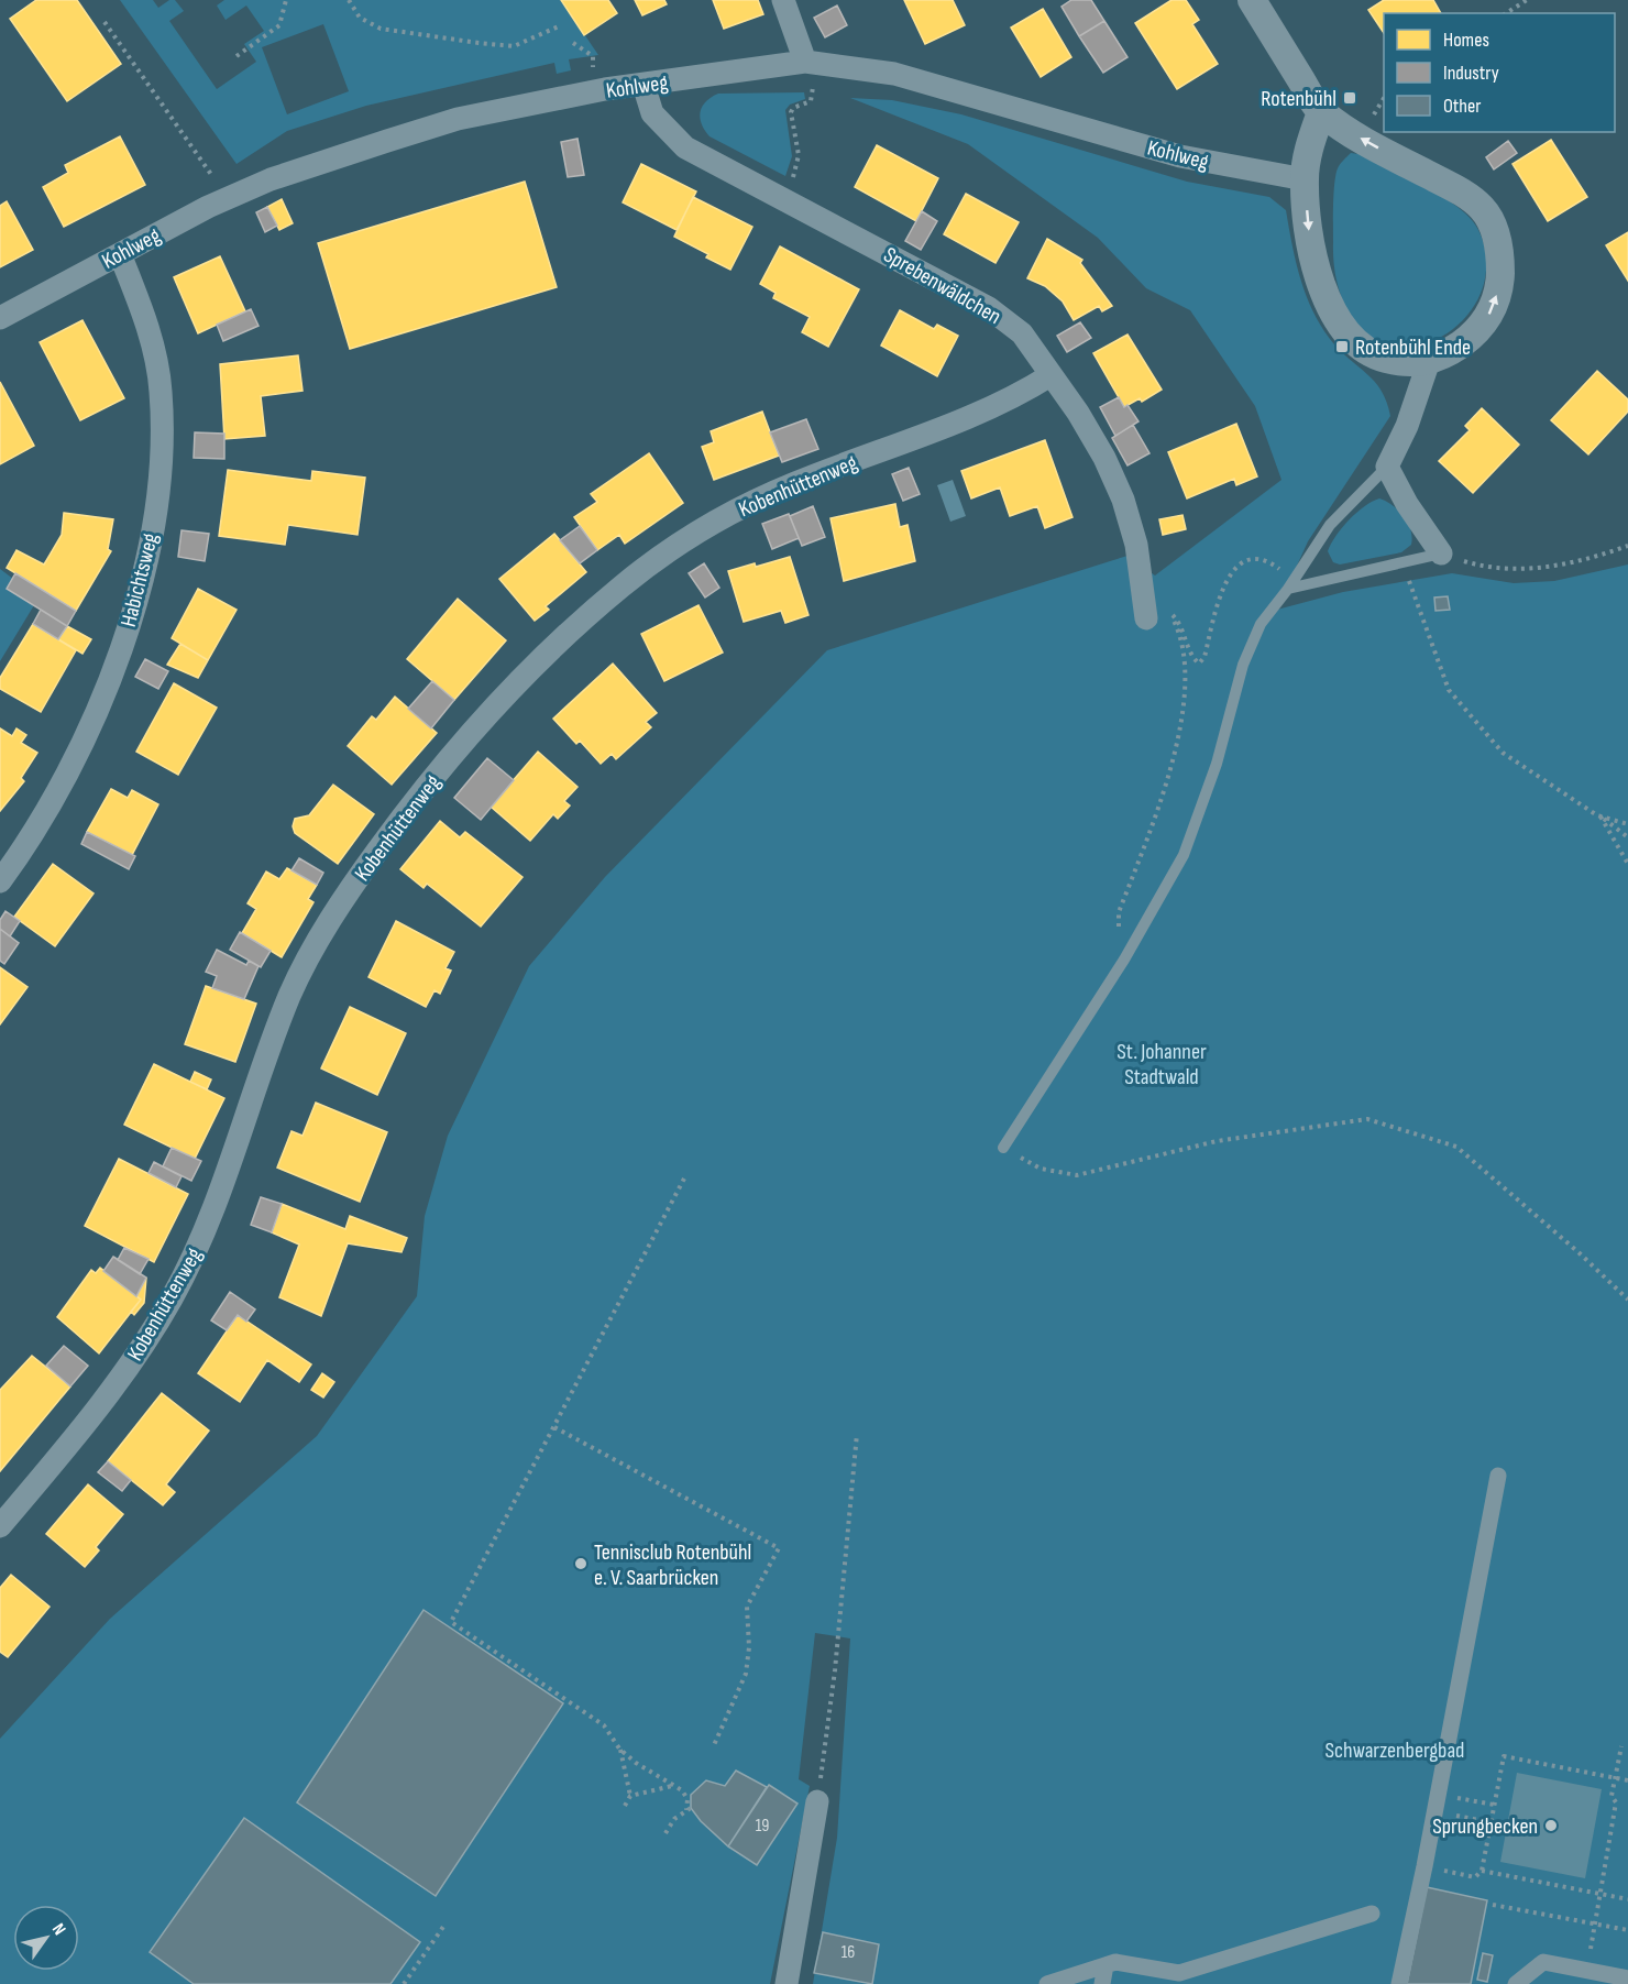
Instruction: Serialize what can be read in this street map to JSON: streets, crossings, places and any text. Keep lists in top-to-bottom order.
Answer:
{
  "streets": {
    "street": [
      "Kohlweg",
      "Sprebenwäldchen",
      "Kobenhüttenweg",
      "Habichtsweg"
    ]
  },
  "crossings": [
    ["Kohlweg", "Sprebenwäldchen"],
    ["Kohlweg", "Habichtsweg"],
    ["Sprebenwäldchen", "Kobenhüttenweg"]
  ],
  "parks": ["St. Johanner Stadtwald", "Schwarzenbergbad"],
  "places": {
    "transit": ["Rotenbühl", "Rotenbühl Ende"],
    "other": ["Tennisclub Rotenbühl e. V. Saarbrücken", "Sprungbecken"]
  },
  "house_numbers": ["19", "16"],
  "legend": ["Homes", "Industry", "Other"],
  "north": "top right"
}
